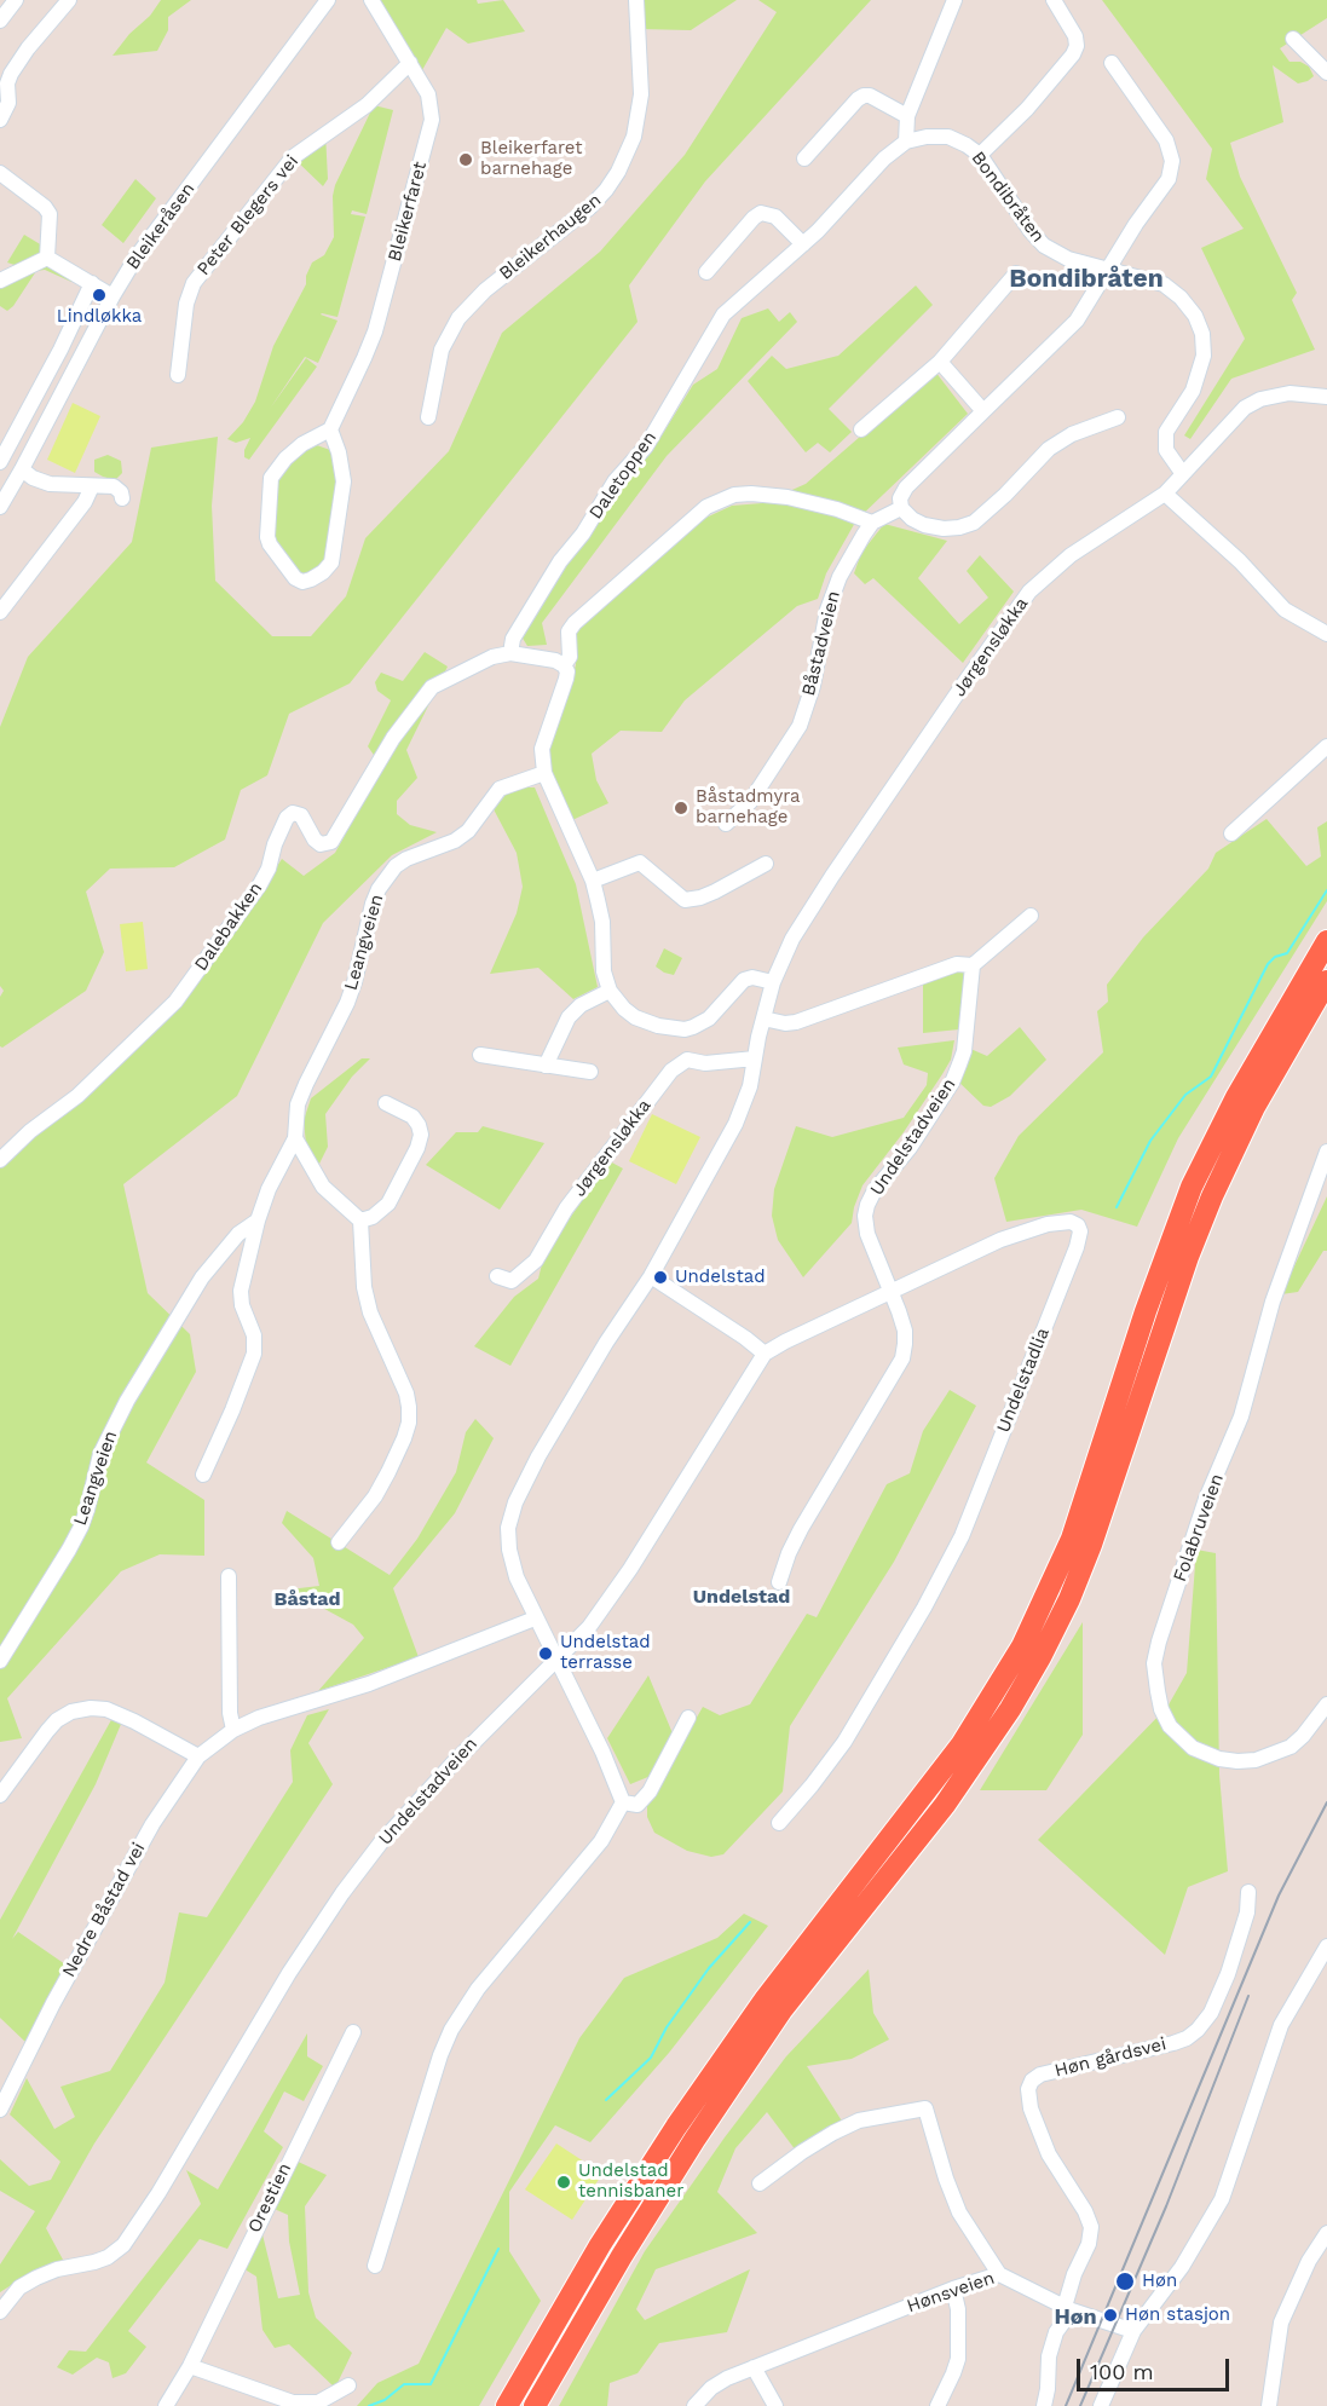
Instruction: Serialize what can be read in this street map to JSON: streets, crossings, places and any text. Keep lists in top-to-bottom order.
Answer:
{
  "streets": {
    "street": [
      "Bondibråten",
      "Bleikerfaret",
      "Peter Blegers vei",
      "Bleikeråsen",
      "Bleikerhaugen",
      "Daletoppen",
      "Båstadveien",
      "Jørgensløkka",
      "Dalebakken",
      "Leangveien",
      "Undelstadveien",
      "Undelstadlia",
      "Folabruveien",
      "Nedre Båstad vei",
      "Høn gårdsvei",
      "Orestien",
      "Hønsveien"
    ]
  },
  "crossings": [
    ["Bondibråten", "Jørgensløkka"],
    ["Bleikerfaret", "Peter Blegers vei"],
    ["Daletoppen", "Dalebakken"],
    ["Undelstadveien", "Undelstadlia"],
    ["Høn gårdsvei", "Hønsveien"]
  ],
  "districts": [
    "Bondibråten",
    "Undelstad",
    "Båstad",
    "Høn"
  ],
  "places": [
    "Bleikerfaret barnehage",
    "Lindløkka",
    "Båstadmyra barnehage",
    "Undelstad",
    "Undelstad terrasse",
    "Undelstad tennisbaner",
    "Høn",
    "Høn stasjon"
  ],
  "scale_bar": "100 m"
}
